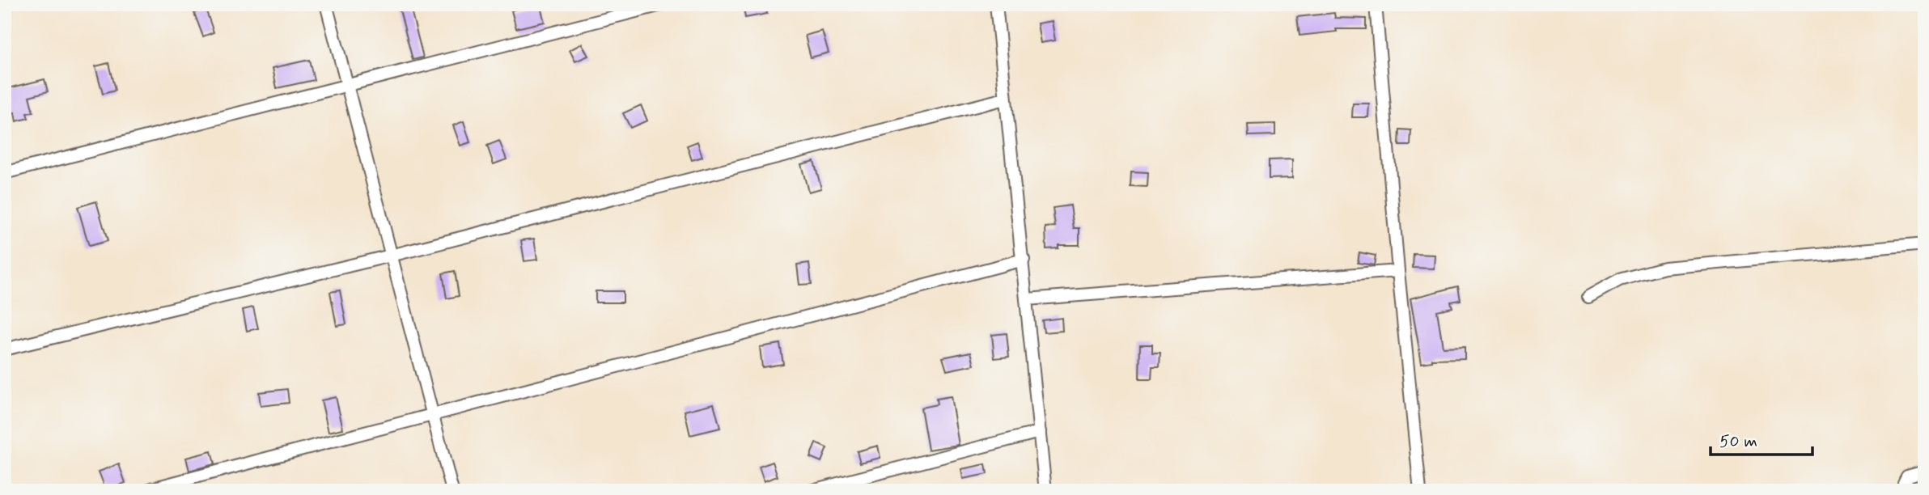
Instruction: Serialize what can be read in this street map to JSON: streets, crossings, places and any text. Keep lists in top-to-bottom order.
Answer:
{
  "scale_bar": "50 m"
}
